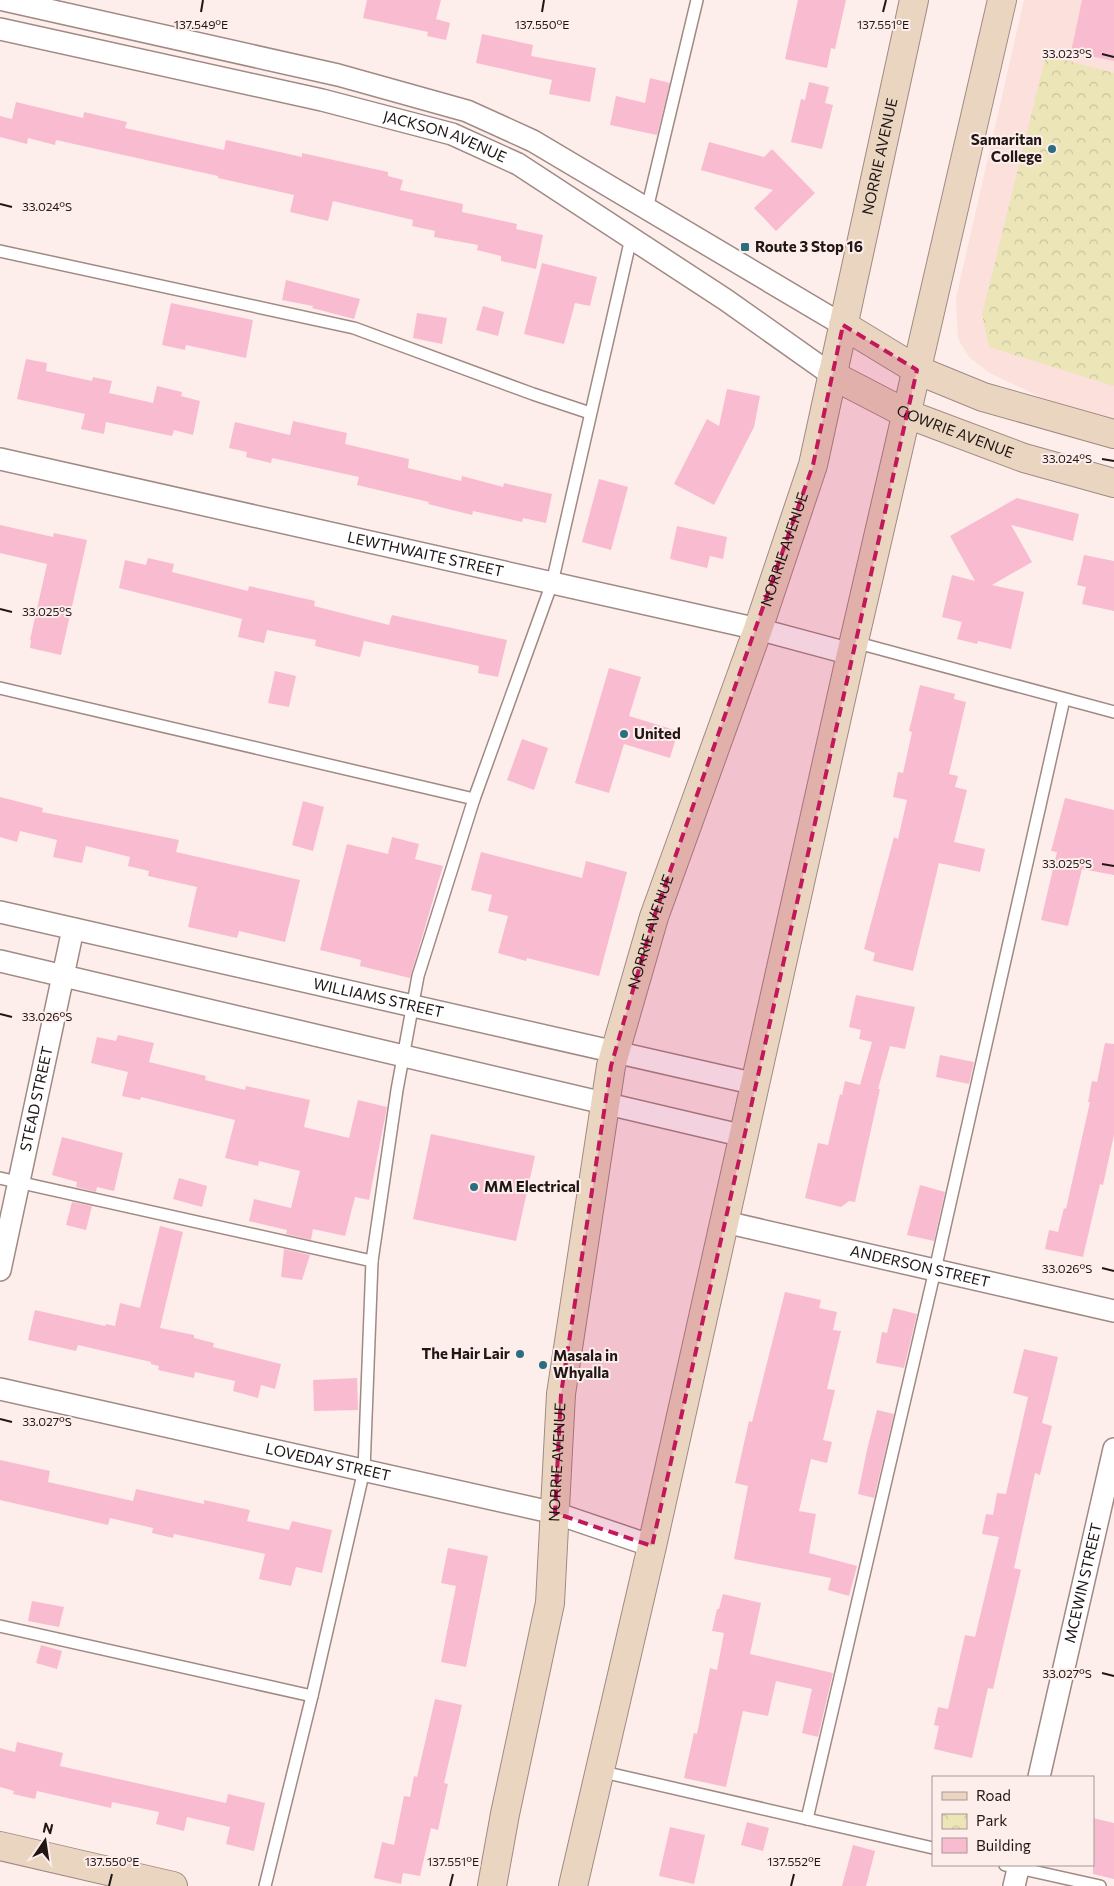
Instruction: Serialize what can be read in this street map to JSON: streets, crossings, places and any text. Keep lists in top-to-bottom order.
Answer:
{
  "streets": {
    "main road": ["NORRIE AVENUE", "GOWRIE AVENUE"],
    "street": [
      "JACKSON AVENUE",
      "LEWTHWAITE STREET",
      "WILLIAMS STREET",
      "STEAD STREET",
      "ANDERSON STREET",
      "LOVEDAY STREET",
      "MCEWIN STREET"
    ]
  },
  "crossings": [
    ["JACKSON AVENUE", "NORRIE AVENUE"],
    ["JACKSON AVENUE", "GOWRIE AVENUE"],
    ["NORRIE AVENUE", "GOWRIE AVENUE"],
    ["NORRIE AVENUE", "LEWTHWAITE STREET"],
    ["NORRIE AVENUE", "WILLIAMS STREET"],
    ["NORRIE AVENUE", "LOVEDAY STREET"],
    ["WILLIAMS STREET", "STEAD STREET"]
  ],
  "places": {
    "other": [
      "Samaritan College",
      "United",
      "MM Electrical",
      "The Hair Lair",
      "Masala in Whyalla"
    ],
    "transit": ["Route 3 Stop 16"]
  },
  "legend": ["Road", "Park", "Building"],
  "north": "top",
  "coordinates": [
    "137.549°E",
    "137.550°E",
    "137.551°E",
    "33.023°S",
    "33.024°S",
    "33.025°S",
    "33.026°S",
    "33.027°S",
    "137.552°E"
  ]
}
